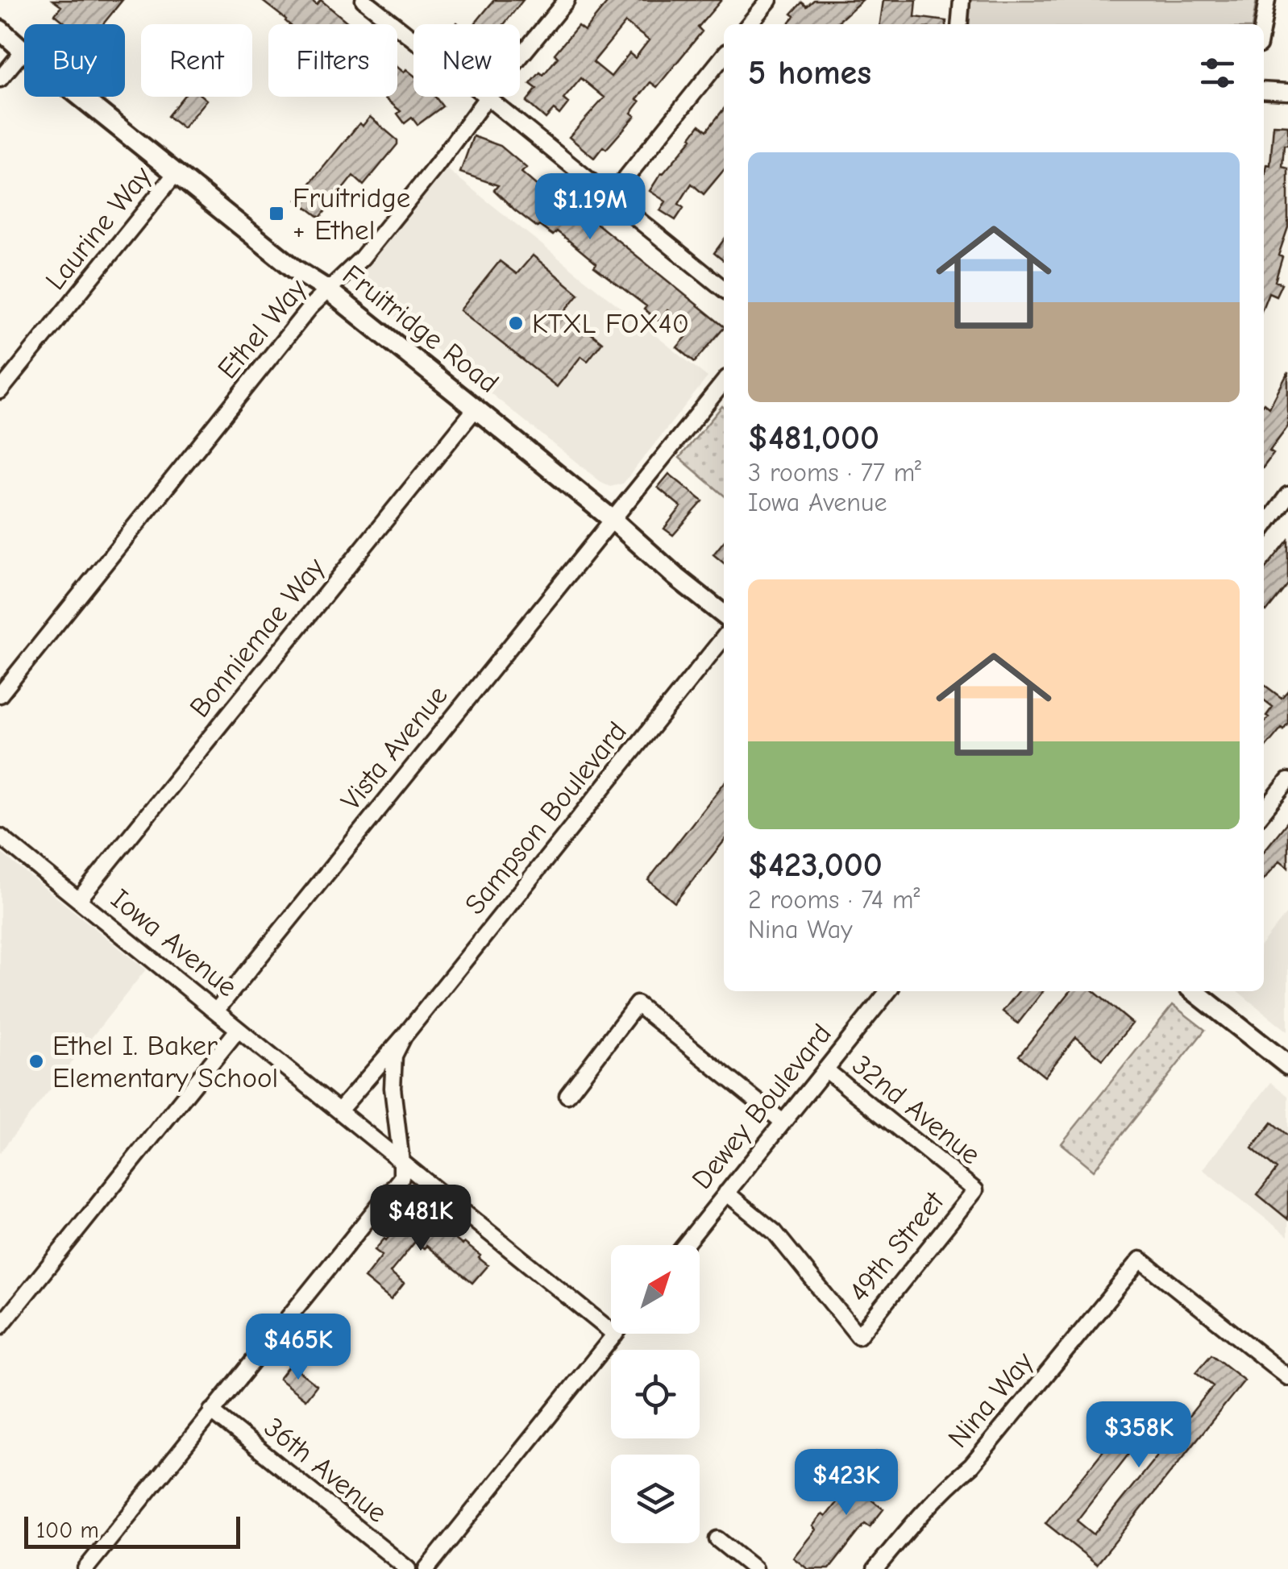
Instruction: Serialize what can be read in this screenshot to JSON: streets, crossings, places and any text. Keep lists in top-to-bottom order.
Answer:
{
  "streets": {
    "main road": ["Fruitridge Road"],
    "street": [
      "Laurine Way",
      "Ethel Way",
      "Bonniemae Way",
      "Vista Avenue",
      "Sampson Boulevard",
      "Iowa Avenue",
      "Dewey Boulevard",
      "32nd Avenue",
      "49th Street",
      "Nina Way",
      "36th Avenue"
    ]
  },
  "crossings": [
    ["Laurine Way", "Fruitridge Road"],
    ["Ethel Way", "Fruitridge Road"],
    ["Fruitridge Road", "Bonniemae Way"],
    ["Fruitridge Road", "Vista Avenue"],
    ["Bonniemae Way", "Iowa Avenue"],
    ["Vista Avenue", "Iowa Avenue"],
    ["Sampson Boulevard", "Iowa Avenue"],
    ["Dewey Boulevard", "32nd Avenue"],
    ["Dewey Boulevard", "49th Street"],
    ["32nd Avenue", "49th Street"]
  ],
  "places": {
    "transit": ["Fruitridge + Ethel"],
    "other": ["KTXL FOX40", "Ethel I. Baker Elementary School"]
  },
  "scale_bar": "100 m",
  "north": "top right",
  "page": {
    "chip": [
      "Buy",
      "Rent",
      "Filters",
      "New"
    ],
    "heading": "5 homes",
    "list": [
      {
        "name": "$481,000",
        "note": "3 rooms · 77 m² · Iowa Avenue"
      },
      {
        "name": "$423,000",
        "note": "2 rooms · 74 m² · Nina Way"
      }
    ],
    "price": [
      "$1.19M",
      "$481K",
      "$465K",
      "$358K",
      "$423K"
    ],
    "scale": "100 m"
  }
}
